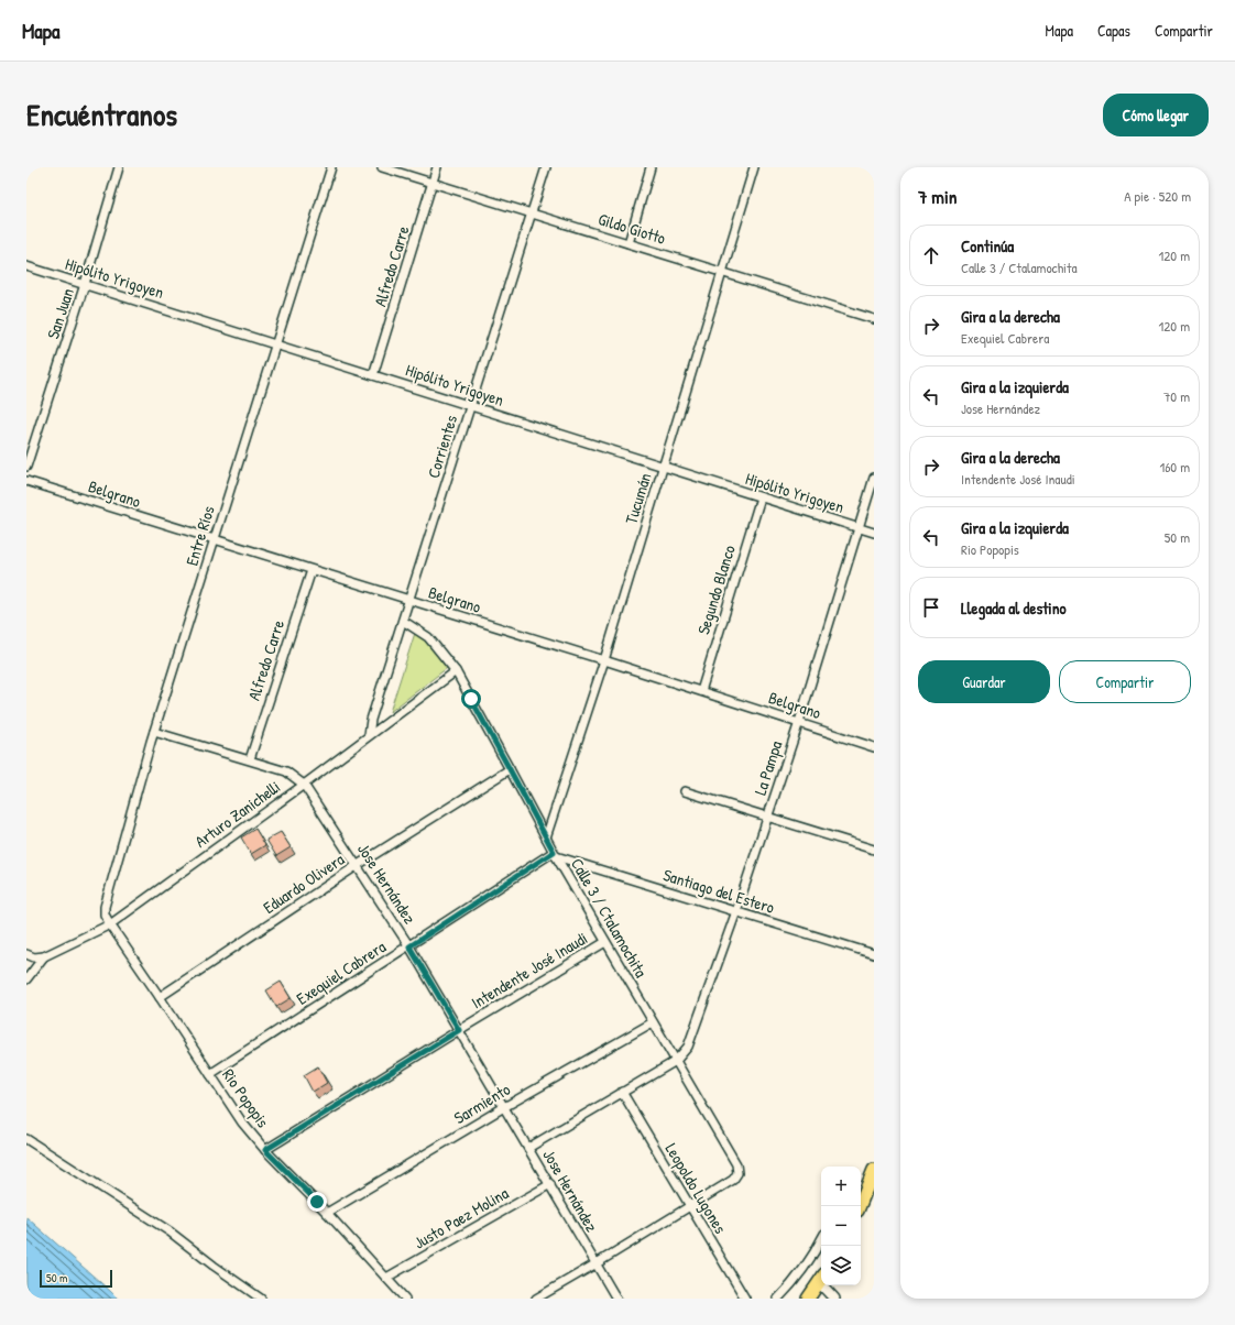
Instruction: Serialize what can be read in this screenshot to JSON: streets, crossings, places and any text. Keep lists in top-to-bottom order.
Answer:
{
  "streets": {
    "street": [
      "Gildo Giotto",
      "Alfredo Carre",
      "Hipólito Yrigoyen",
      "San Juan",
      "Corrientes",
      "Belgrano",
      "Tucumán",
      "Entre Ríos",
      "Segundo Blanco",
      "La Pampa",
      "Arturo Zanichelli",
      "Eduardo Olivera",
      "Jose Hernández",
      "Santiago del Estero",
      "Calle 3 / Ctalamochita",
      "Intendente José Inaudi",
      "Exequiel Cabrera",
      "Rio Popopis",
      "Sarmiento",
      "Leopoldo Lugones",
      "Justo Paez Molina"
    ]
  },
  "crossings": [
    ["Gildo Giotto", "Alfredo Carre"],
    ["Gildo Giotto", "Corrientes"],
    ["Gildo Giotto", "Tucumán"],
    ["Alfredo Carre", "Hipólito Yrigoyen"],
    ["Alfredo Carre", "Belgrano"],
    ["Alfredo Carre", "Jose Hernández"],
    ["Hipólito Yrigoyen", "San Juan"],
    ["Hipólito Yrigoyen", "Corrientes"],
    ["Hipólito Yrigoyen", "Tucumán"],
    ["Hipólito Yrigoyen", "Entre Ríos"],
    ["Hipólito Yrigoyen", "Segundo Blanco"],
    ["Hipólito Yrigoyen", "La Pampa"],
    ["Corrientes", "Belgrano"],
    ["Corrientes", "Arturo Zanichelli"],
    ["Corrientes", "Calle 3 / Ctalamochita"],
    ["Belgrano", "Tucumán"],
    ["Belgrano", "Entre Ríos"],
    ["Belgrano", "Segundo Blanco"],
    ["Belgrano", "La Pampa"],
    ["Tucumán", "Calle 3 / Ctalamochita"],
    ["Entre Ríos", "Jose Hernández"],
    ["Entre Ríos", "Rio Popopis"],
    ["La Pampa", "Santiago del Estero"],
    ["La Pampa", "Calle 3 / Ctalamochita"],
    ["Arturo Zanichelli", "Jose Hernández"],
    ["Arturo Zanichelli", "Calle 3 / Ctalamochita"],
    ["Arturo Zanichelli", "Rio Popopis"],
    ["Eduardo Olivera", "Jose Hernández"],
    ["Eduardo Olivera", "Calle 3 / Ctalamochita"],
    ["Eduardo Olivera", "Rio Popopis"],
    ["Jose Hernández", "Intendente José Inaudi"],
    ["Jose Hernández", "Exequiel Cabrera"],
    ["Jose Hernández", "Sarmiento"],
    ["Jose Hernández", "Justo Paez Molina"],
    ["Santiago del Estero", "Calle 3 / Ctalamochita"],
    ["Santiago del Estero", "Exequiel Cabrera"],
    ["Calle 3 / Ctalamochita", "Intendente José Inaudi"],
    ["Calle 3 / Ctalamochita", "Exequiel Cabrera"],
    ["Calle 3 / Ctalamochita", "Sarmiento"],
    ["Calle 3 / Ctalamochita", "Leopoldo Lugones"],
    ["Intendente José Inaudi", "Rio Popopis"],
    ["Exequiel Cabrera", "Rio Popopis"],
    ["Rio Popopis", "Sarmiento"],
    ["Rio Popopis", "Justo Paez Molina"]
  ],
  "scale_bar": "50 m",
  "page": {
    "header": "Mapa",
    "nav": ["Mapa", "Capas", "Compartir"],
    "title": "Encuéntranos",
    "buttons": [
      "Cómo llegar",
      ["Guardar", "Compartir"]
    ],
    "heading": ["7 min", "A pie · 520 m"],
    "list": [
      ["Continúa", "Calle 3 / Ctalamochita", "120 m"],
      ["Gira a la derecha", "Exequiel Cabrera", "120 m"],
      ["Gira a la izquierda", "Jose Hernández", "70 m"],
      ["Gira a la derecha", "Intendente José Inaudi", "160 m"],
      ["Gira a la izquierda", "Rio Popopis", "50 m"],
      "Llegada al destino"
    ],
    "map_buttons": ["+", "−"],
    "scale": "50 m"
  }
}
